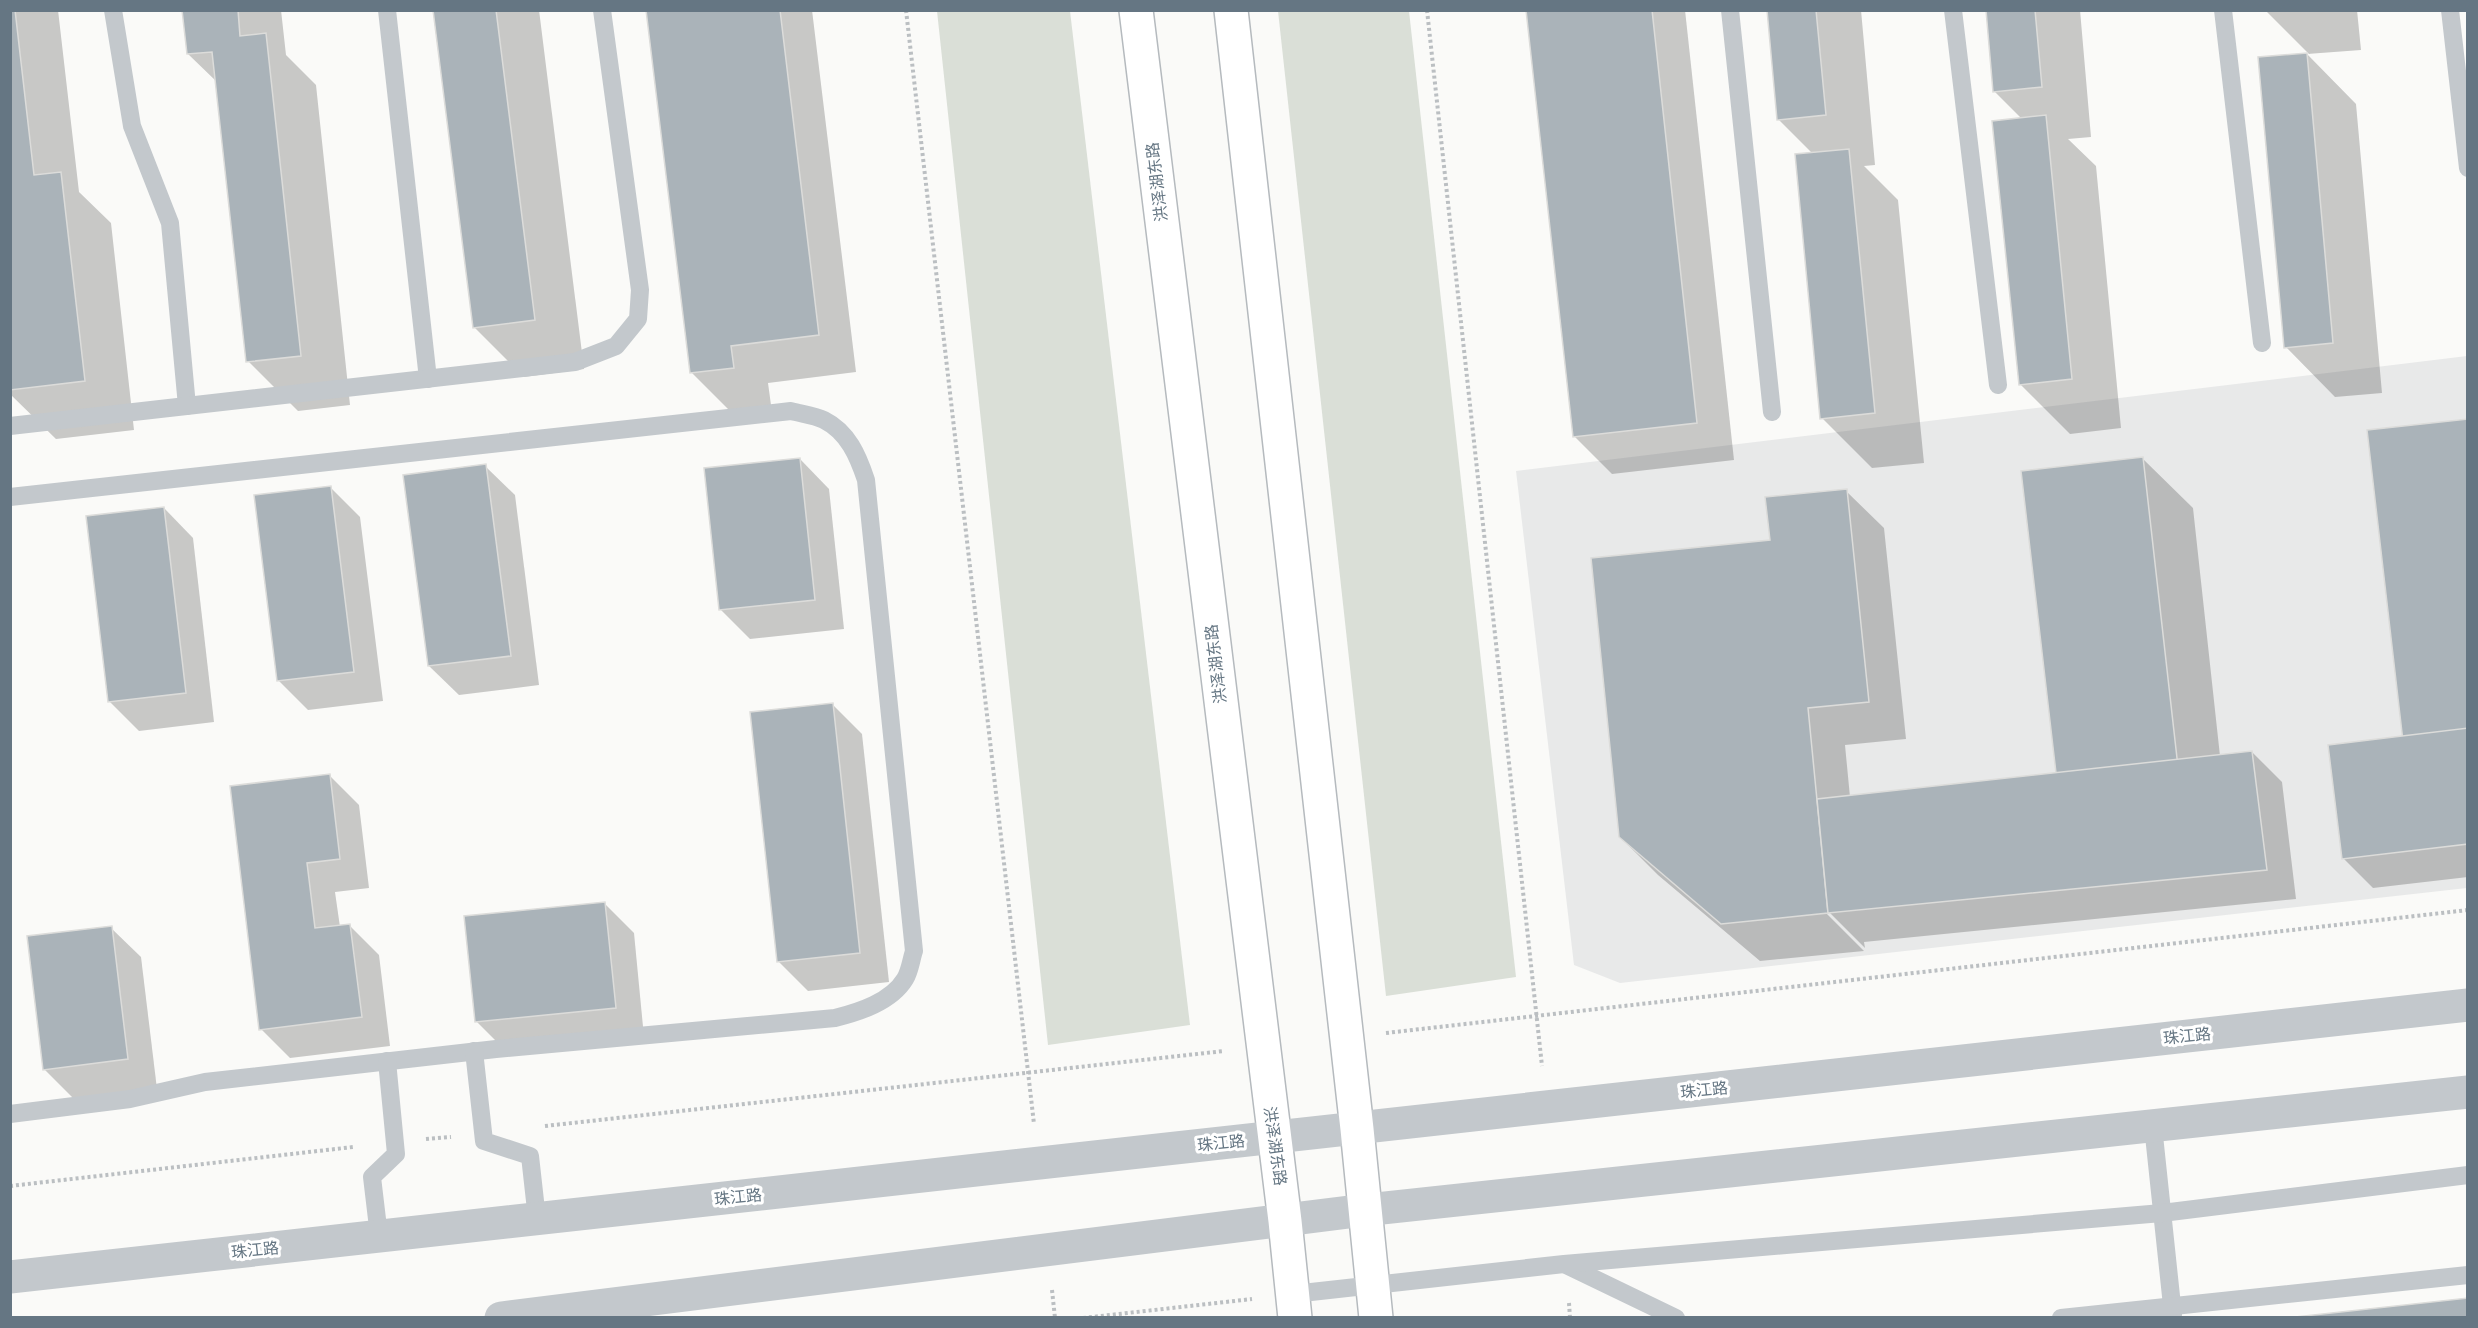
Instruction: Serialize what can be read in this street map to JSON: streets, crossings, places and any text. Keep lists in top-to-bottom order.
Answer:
{
  "streets": {
    "main road": ["洪泽湖东路"],
    "street": ["珠江路"]
  },
  "crossings": [
    ["洪泽湖东路", "珠江路"]
  ]
}
